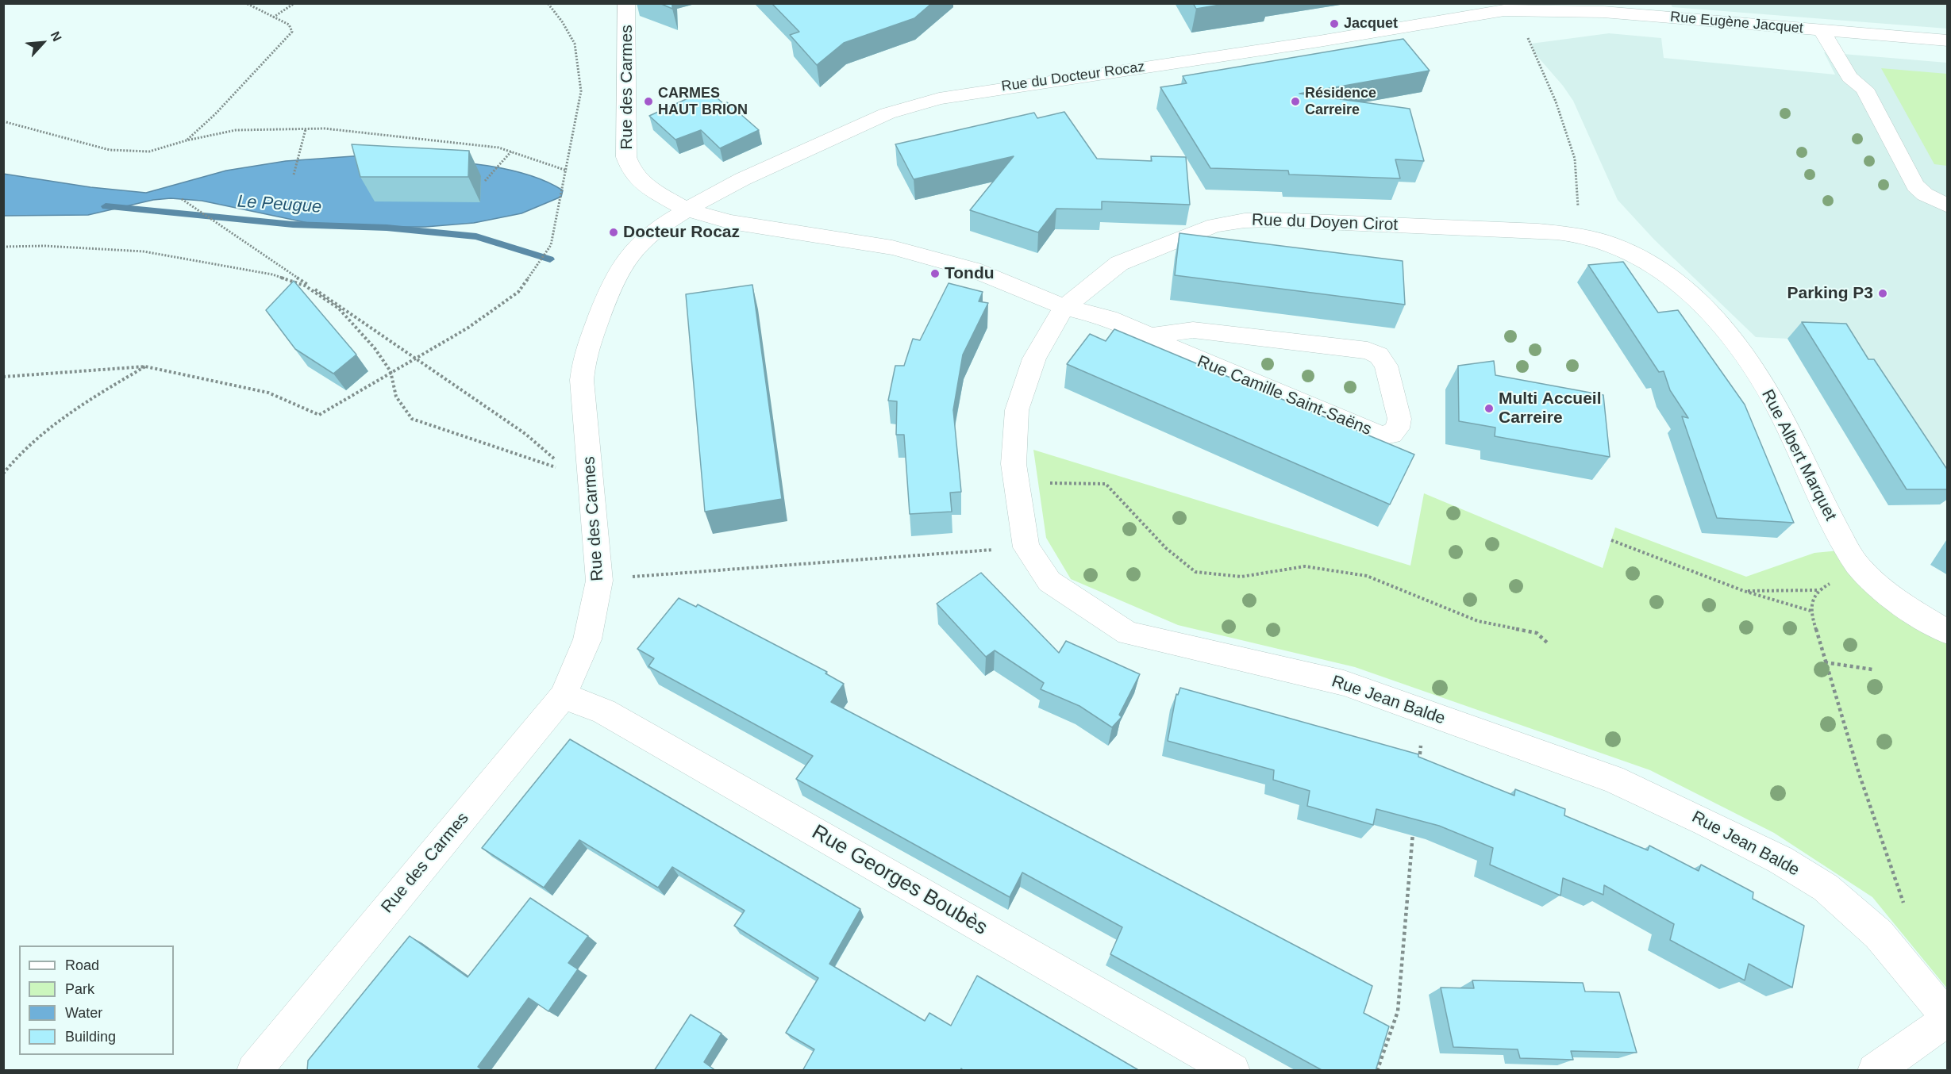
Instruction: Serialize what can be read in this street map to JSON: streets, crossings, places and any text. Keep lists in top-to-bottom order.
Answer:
{
  "streets": {
    "street": [
      "Rue Eugène Jacquet",
      "Rue du Docteur Rocaz",
      "Rue des Carmes",
      "Rue du Doyen Cirot",
      "Rue Camille Saint-Saëns",
      "Rue Albert Marquet",
      "Rue Jean Balde",
      "Rue Georges Boubès"
    ]
  },
  "crossings": [
    ["Rue Eugène Jacquet", "Rue du Docteur Rocaz"],
    ["Rue du Docteur Rocaz", "Rue des Carmes"],
    ["Rue du Docteur Rocaz", "Rue Camille Saint-Saëns"],
    ["Rue des Carmes", "Rue Camille Saint-Saëns"],
    ["Rue des Carmes", "Rue Georges Boubès"],
    ["Rue du Doyen Cirot", "Rue Camille Saint-Saëns"],
    ["Rue du Doyen Cirot", "Rue Albert Marquet"],
    ["Rue du Doyen Cirot", "Rue Jean Balde"],
    ["Rue Camille Saint-Saëns", "Rue Jean Balde"]
  ],
  "water": ["Le Peugue"],
  "places": [
    "Jacquet",
    "CARMES HAUT BRION",
    "Résidence Carreire",
    "Docteur Rocaz",
    "Tondu",
    "Parking P3",
    "Multi Accueil Carreire"
  ],
  "legend": [
    "Road",
    "Park",
    "Water",
    "Building"
  ],
  "north": "top right"
}
